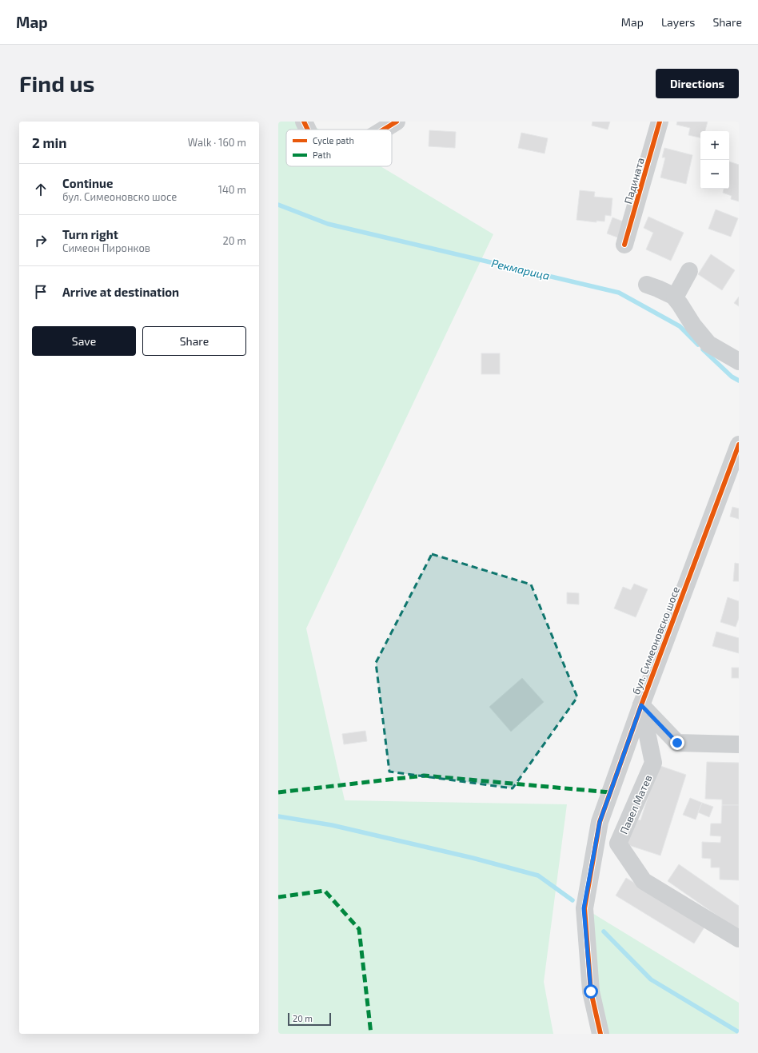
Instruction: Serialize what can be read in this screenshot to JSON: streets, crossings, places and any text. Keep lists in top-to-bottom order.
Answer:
{
  "streets": {
    "street": ["Падината", "бул. Симеоновско шосе", "Павел Матев"]
  },
  "crossings": [
    ["бул. Симеоновско шосе", "Павел Матев"]
  ],
  "water": ["Рекмарица"],
  "legend": ["Cycle path", "Path"],
  "scale_bar": "20 m",
  "page": {
    "header": "Map",
    "nav": ["Map", "Layers", "Share"],
    "buttons": [
      "Directions",
      ["Save", "Share"]
    ],
    "title": "Find us",
    "heading": ["2 min", "Walk · 160 m"],
    "map_buttons": ["+", "−"],
    "list": [
      ["Continue", "бул. Симеоновско шосе", "140 m"],
      ["Turn right", "Симеон Пиронков", "20 m"],
      "Arrive at destination"
    ],
    "scale": "20 m"
  }
}
